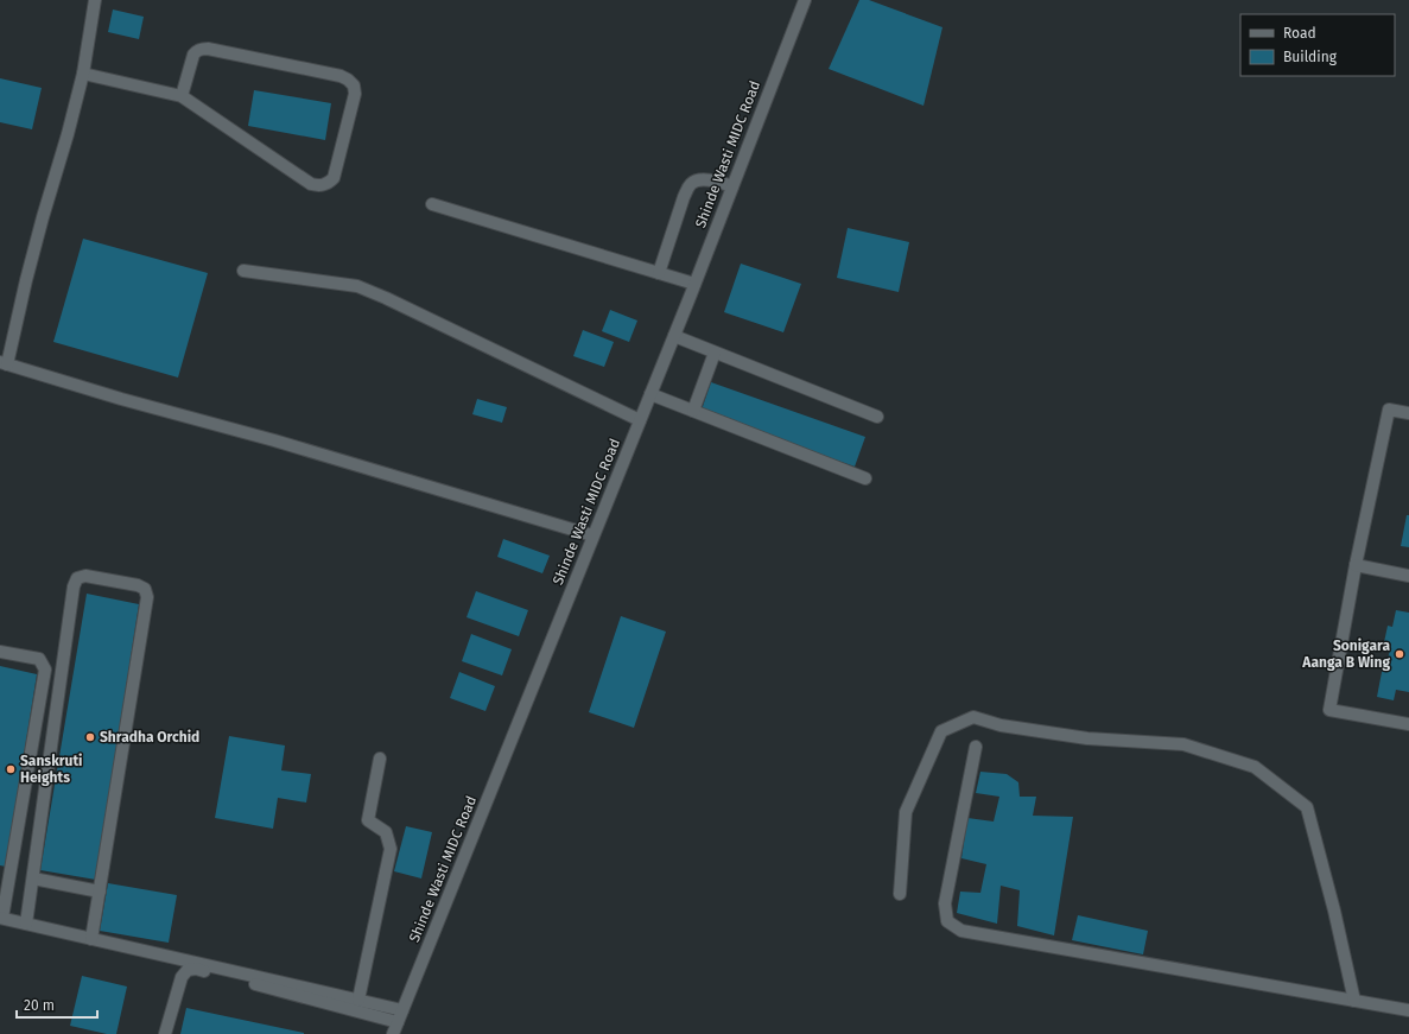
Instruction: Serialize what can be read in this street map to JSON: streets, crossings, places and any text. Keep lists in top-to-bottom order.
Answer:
{
  "streets": {
    "street": ["Shinde Wasti MIDC Road"]
  },
  "places": ["Sonigara Aanga B Wing", "Shradha Orchid", "Sanskruti Heights"],
  "legend": ["Road", "Building"],
  "scale_bar": "20 m"
}
